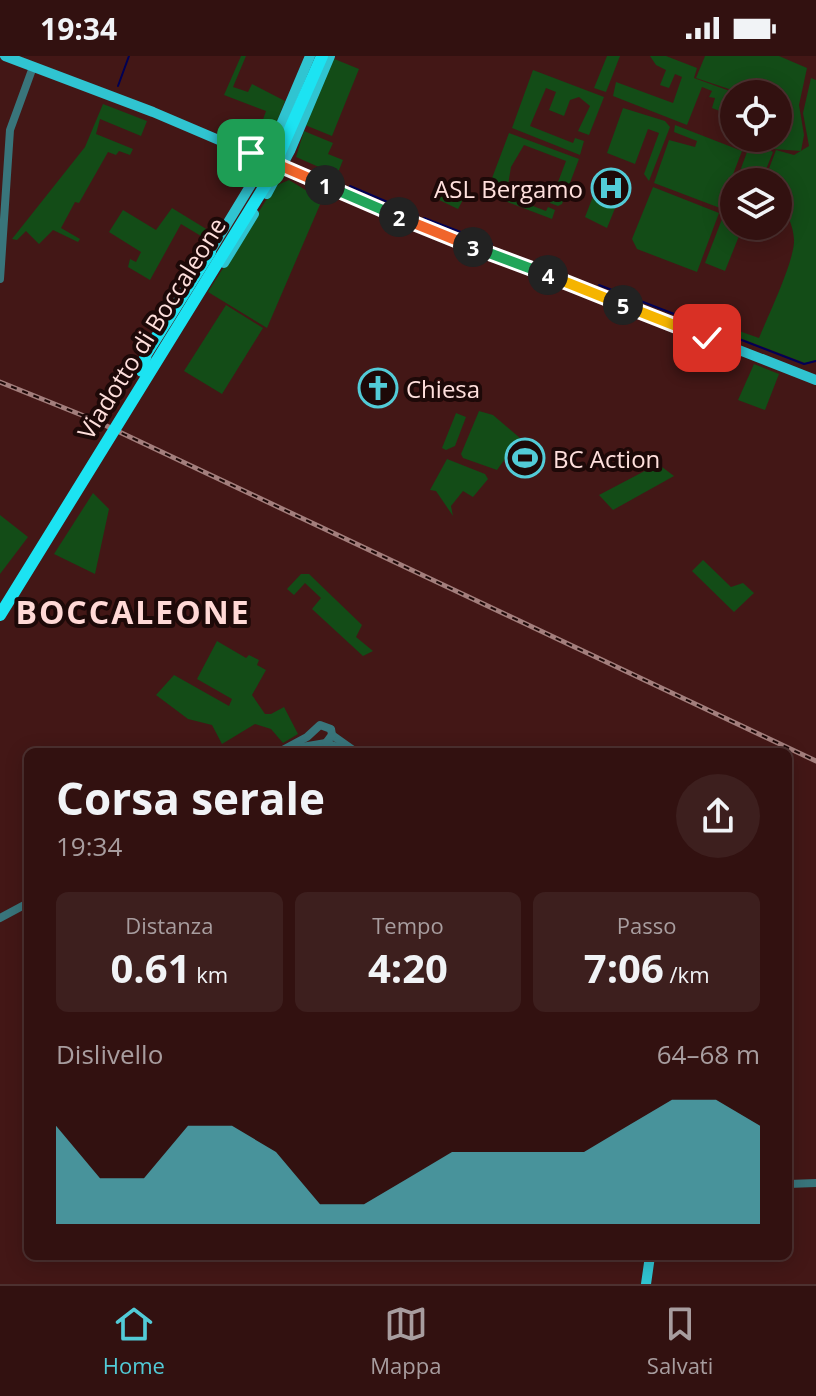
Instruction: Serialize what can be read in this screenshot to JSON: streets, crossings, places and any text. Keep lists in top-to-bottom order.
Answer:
{
  "streets": {
    "highway": ["Viadotto di Boccaleone"]
  },
  "districts": ["BOCCALEONE"],
  "places": {
    "hospital": ["ASL Bergamo"],
    "church": ["Chiesa"],
    "sports": ["BC Action"]
  },
  "page": {
    "status": "19:34",
    "pins": [
      "1",
      "2",
      "3",
      "4",
      "5"
    ],
    "heading": ["Corsa serale", "19:34"],
    "stats": [
      ["Distanza", "0.61 km"],
      ["Tempo", "4:20"],
      ["Passo", "7:06 /km"]
    ],
    "chart": ["Dislivello", "64–68 m"],
    "tabs": ["Home", "Mappa", "Salvati"]
  }
}
